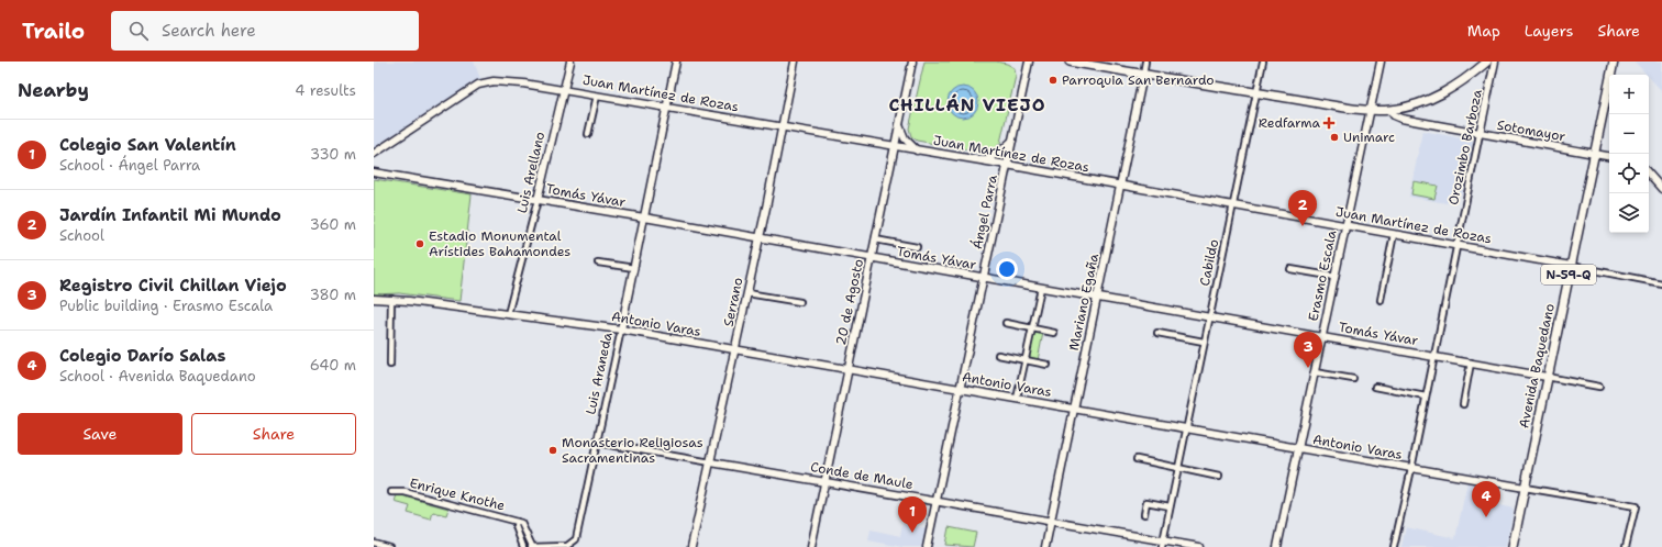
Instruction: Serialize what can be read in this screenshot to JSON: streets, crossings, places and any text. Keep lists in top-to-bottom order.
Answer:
{
  "streets": {
    "main road": ["N-59-Q", "Avenida Baquedano"],
    "street": [
      "Juan Martínez de Rozas",
      "Sotomayor",
      "Orozimbo Barboza",
      "Luis Arellano",
      "Tomás Yávar",
      "Ángel Parra",
      "Cabildo",
      "Erasmo Escala",
      "Serrano",
      "20 de Agosto",
      "Mariano Egaña",
      "Antonio Varas",
      "Luis Araneda",
      "Conde de Maule",
      "Enrique Knothe"
    ]
  },
  "crossings": [
    ["Juan Martínez de Rozas", "Orozimbo Barboza"],
    ["Juan Martínez de Rozas", "Luis Arellano"],
    ["Juan Martínez de Rozas", "Ángel Parra"],
    ["Juan Martínez de Rozas", "Cabildo"],
    ["Juan Martínez de Rozas", "Erasmo Escala"],
    ["Juan Martínez de Rozas", "Serrano"],
    ["Juan Martínez de Rozas", "20 de Agosto"],
    ["Juan Martínez de Rozas", "Mariano Egaña"],
    ["Juan Martínez de Rozas", "Avenida Baquedano"],
    ["Juan Martínez de Rozas", "Luis Araneda"],
    ["Sotomayor", "Orozimbo Barboza"],
    ["Sotomayor", "Avenida Baquedano"],
    ["Orozimbo Barboza", "Tomás Yávar"],
    ["Orozimbo Barboza", "Antonio Varas"],
    ["Luis Arellano", "Tomás Yávar"],
    ["Luis Arellano", "Antonio Varas"],
    ["Tomás Yávar", "Ángel Parra"],
    ["Tomás Yávar", "Cabildo"],
    ["Tomás Yávar", "Erasmo Escala"],
    ["Tomás Yávar", "Serrano"],
    ["Tomás Yávar", "20 de Agosto"],
    ["Tomás Yávar", "Mariano Egaña"],
    ["Tomás Yávar", "Avenida Baquedano"],
    ["Tomás Yávar", "Luis Araneda"],
    ["Ángel Parra", "Antonio Varas"],
    ["Ángel Parra", "Conde de Maule"],
    ["Cabildo", "Antonio Varas"],
    ["Cabildo", "Conde de Maule"],
    ["Erasmo Escala", "Antonio Varas"],
    ["Serrano", "Antonio Varas"],
    ["Serrano", "Conde de Maule"],
    ["20 de Agosto", "Antonio Varas"],
    ["20 de Agosto", "Conde de Maule"],
    ["Mariano Egaña", "Antonio Varas"],
    ["Mariano Egaña", "Conde de Maule"],
    ["Antonio Varas", "Avenida Baquedano"],
    ["Antonio Varas", "Luis Araneda"],
    ["Luis Araneda", "Conde de Maule"],
    ["Luis Araneda", "Enrique Knothe"]
  ],
  "districts": ["CHILLÁN VIEJO"],
  "places": {
    "other": [
      "Parroquia San Bernardo",
      "Unimarc",
      "Estadio Monumental Arístides Bahamondes",
      "Monasterio Religiosas Sacramentinas"
    ],
    "health": ["Redfarma"]
  },
  "page": {
    "header": "Trailo",
    "search": "Search here",
    "nav": ["Map", "Layers", "Share"],
    "heading": ["Nearby", "4 results"],
    "map_buttons": ["+", "−"],
    "list": [
      {
        "mark": "1",
        "name": "Colegio San Valentín",
        "note": "School · Ángel Parra",
        "value": "330 m"
      },
      {
        "mark": "2",
        "name": "Jardín Infantil Mi Mundo",
        "note": "School",
        "value": "360 m"
      },
      {
        "mark": "3",
        "name": "Registro Civil Chillan Viejo",
        "note": "Public building · Erasmo Escala",
        "value": "380 m"
      },
      {
        "mark": "4",
        "name": "Colegio Darío Salas",
        "note": "School · Avenida Baquedano",
        "value": "640 m"
      }
    ],
    "pins": [
      "2",
      "3",
      "4",
      "1"
    ],
    "buttons": ["Save", "Share"]
  }
}
